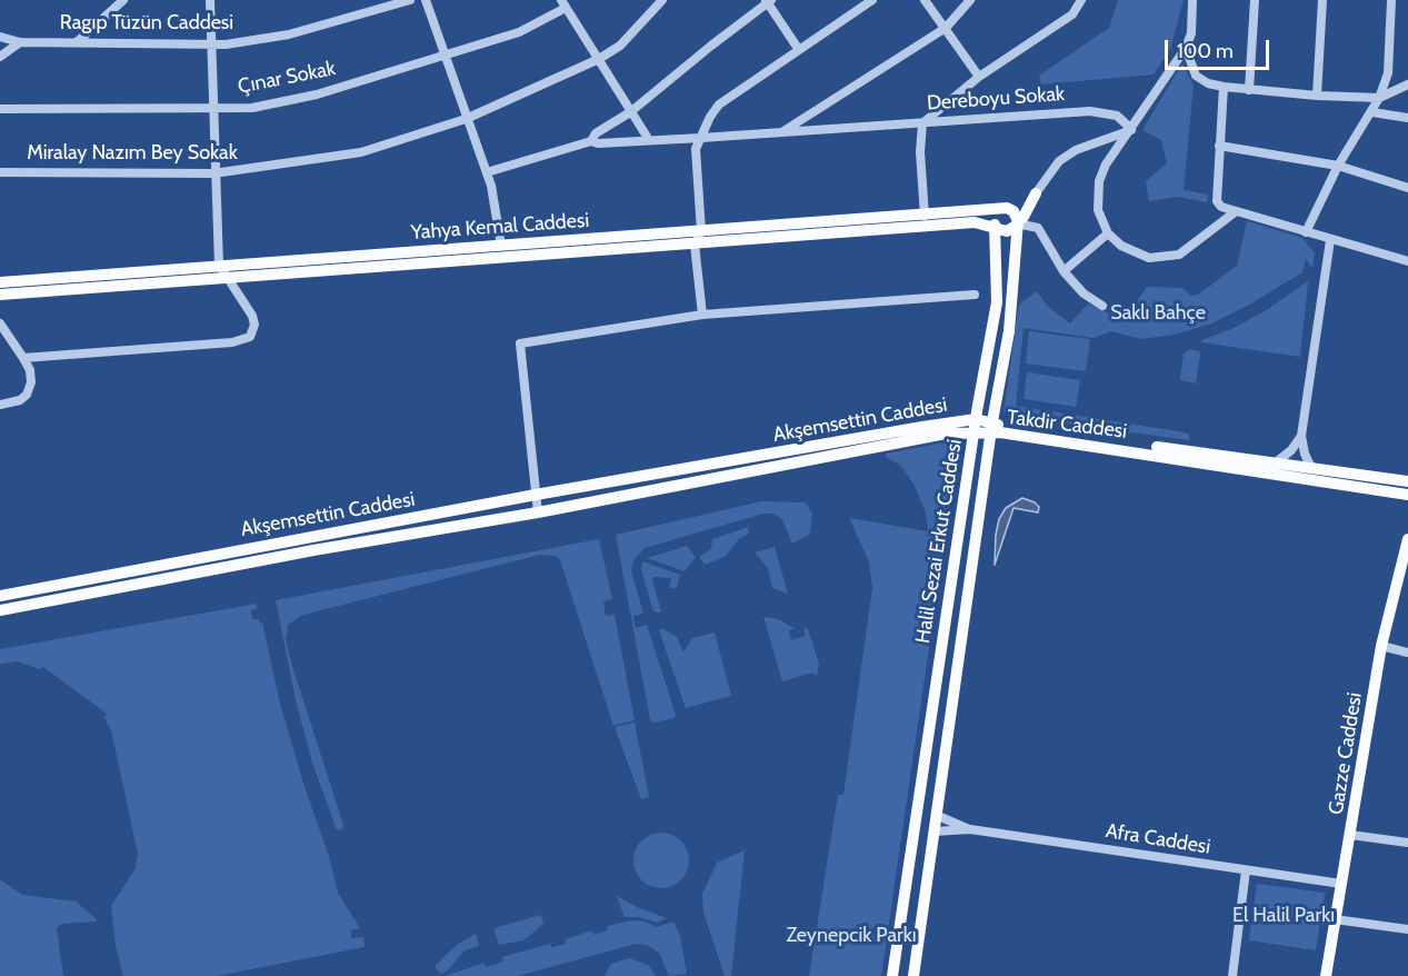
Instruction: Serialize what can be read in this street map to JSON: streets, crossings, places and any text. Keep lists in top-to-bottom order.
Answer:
{
  "streets": {
    "main road": [
      "Yahya Kemal Caddesi",
      "Akşemsettin Caddesi",
      "Takdir Caddesi",
      "Halil Sezai Erkut Caddesi",
      "Gazze Caddesi"
    ],
    "street": [
      "Ragıp Tüzün Caddesi",
      "Çınar Sokak",
      "Dereboyu Sokak",
      "Miralay Nazım Bey Sokak",
      "Afra Caddesi"
    ]
  },
  "crossings": [
    ["Yahya Kemal Caddesi", "Halil Sezai Erkut Caddesi"],
    ["Akşemsettin Caddesi", "Halil Sezai Erkut Caddesi"],
    ["Takdir Caddesi", "Halil Sezai Erkut Caddesi"],
    ["Halil Sezai Erkut Caddesi", "Afra Caddesi"],
    ["Gazze Caddesi", "Afra Caddesi"]
  ],
  "parks": ["Saklı Bahçe", "El Halil Parkı", "Zeynepcik Parkı"],
  "scale_bar": "100 m"
}
